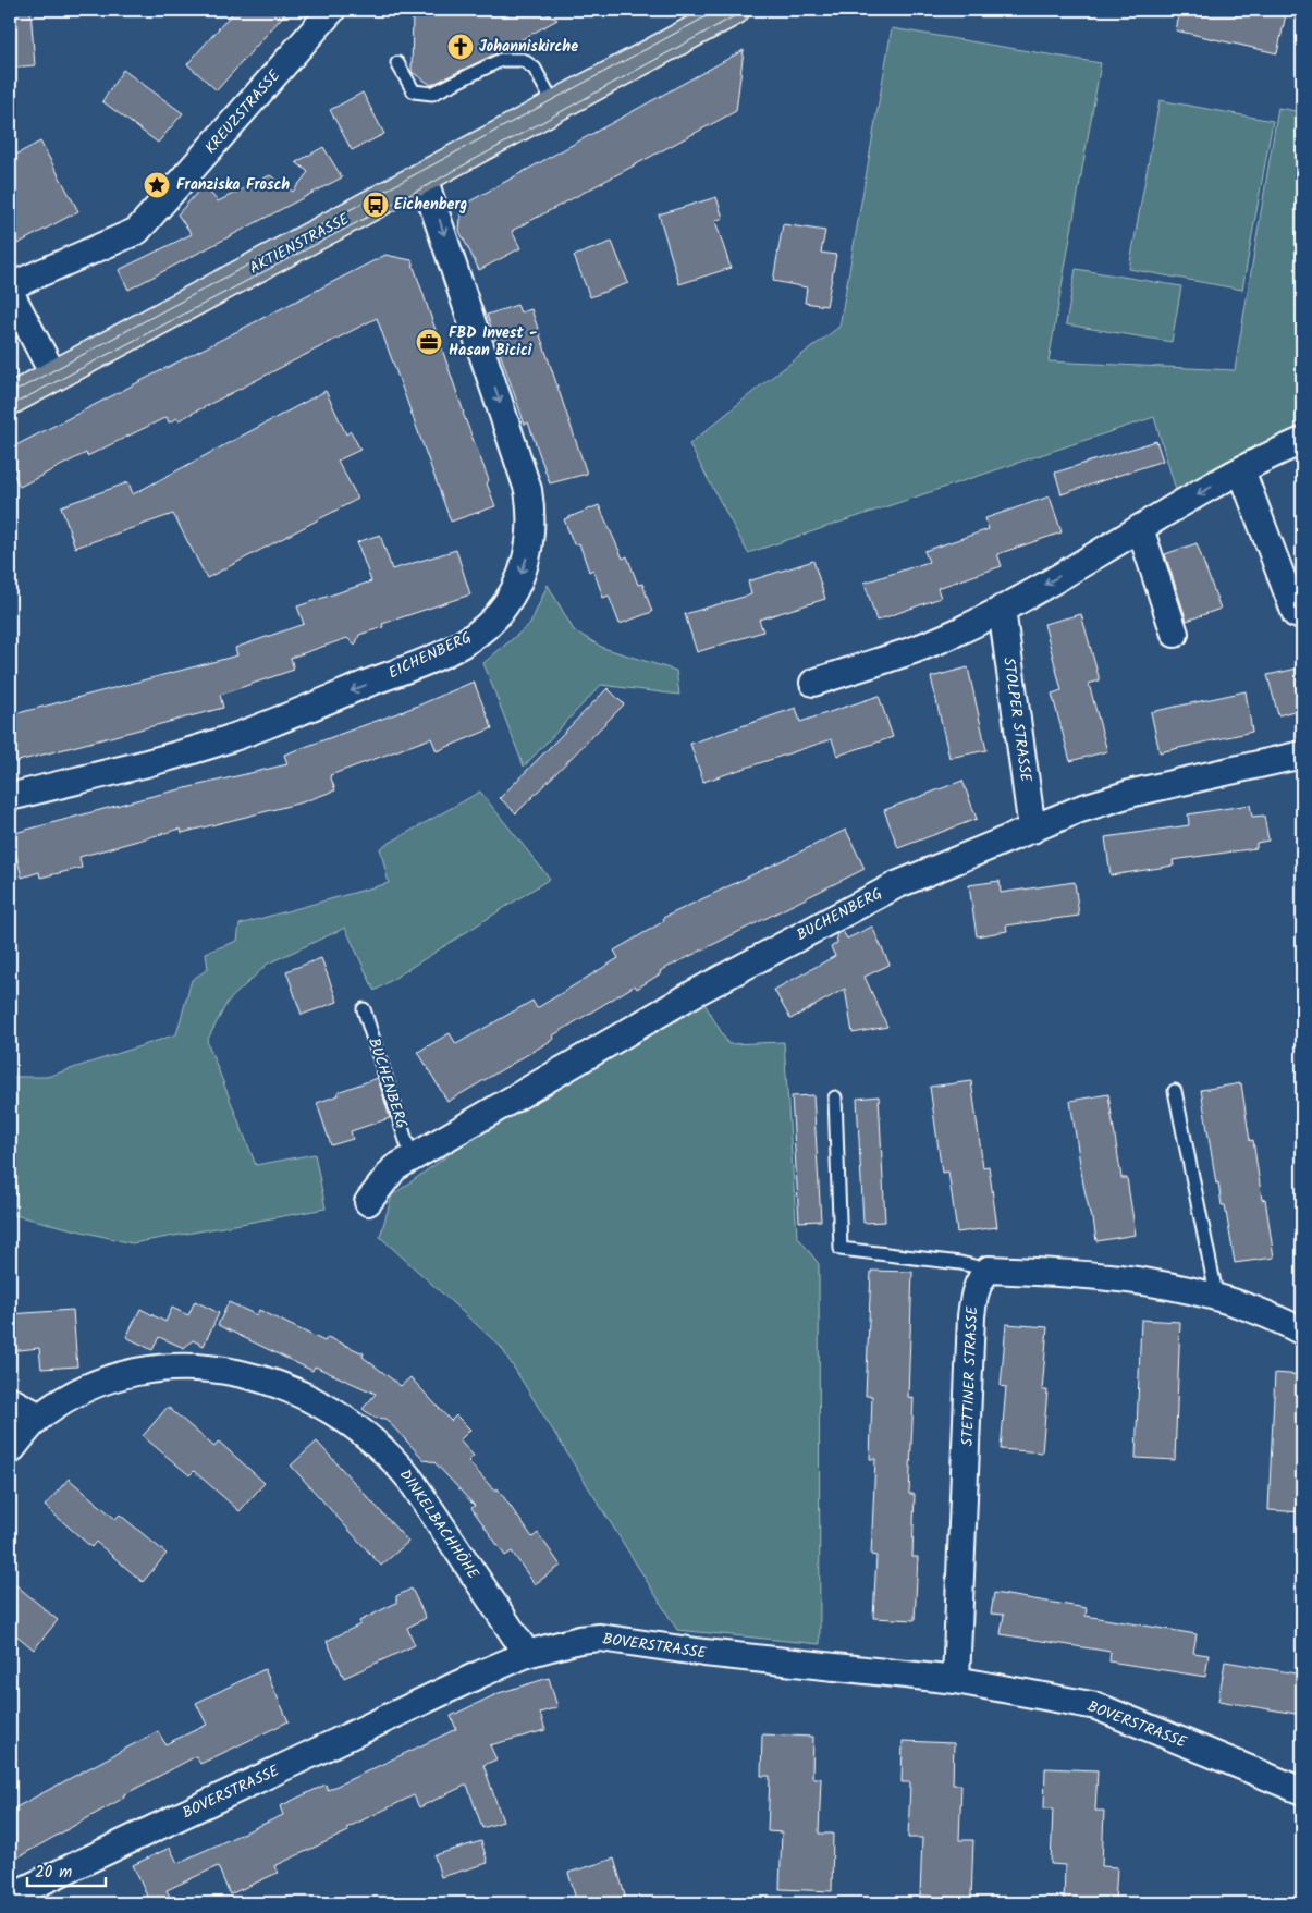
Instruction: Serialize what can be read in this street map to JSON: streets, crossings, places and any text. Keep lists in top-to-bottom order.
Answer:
{
  "streets": {
    "main road": ["AKTIENSTRASSE"],
    "street": [
      "KREUZSTRASSE",
      "EICHENBERG",
      "STOLPER STRASSE",
      "BUCHENBERG",
      "STETTINER STRASSE",
      "DINKELBACHHÖHE",
      "BOVERSTRASSE"
    ]
  },
  "crossings": [
    ["AKTIENSTRASSE", "EICHENBERG"],
    ["STOLPER STRASSE", "BUCHENBERG"],
    ["STETTINER STRASSE", "BOVERSTRASSE"],
    ["DINKELBACHHÖHE", "BOVERSTRASSE"]
  ],
  "places": {
    "church": ["Johanniskirche"],
    "place": ["Franziska Frosch"],
    "bus stop": ["Eichenberg"],
    "office": ["FBD Invest - Hasan Bicici"]
  },
  "scale_bar": "20 m"
}
